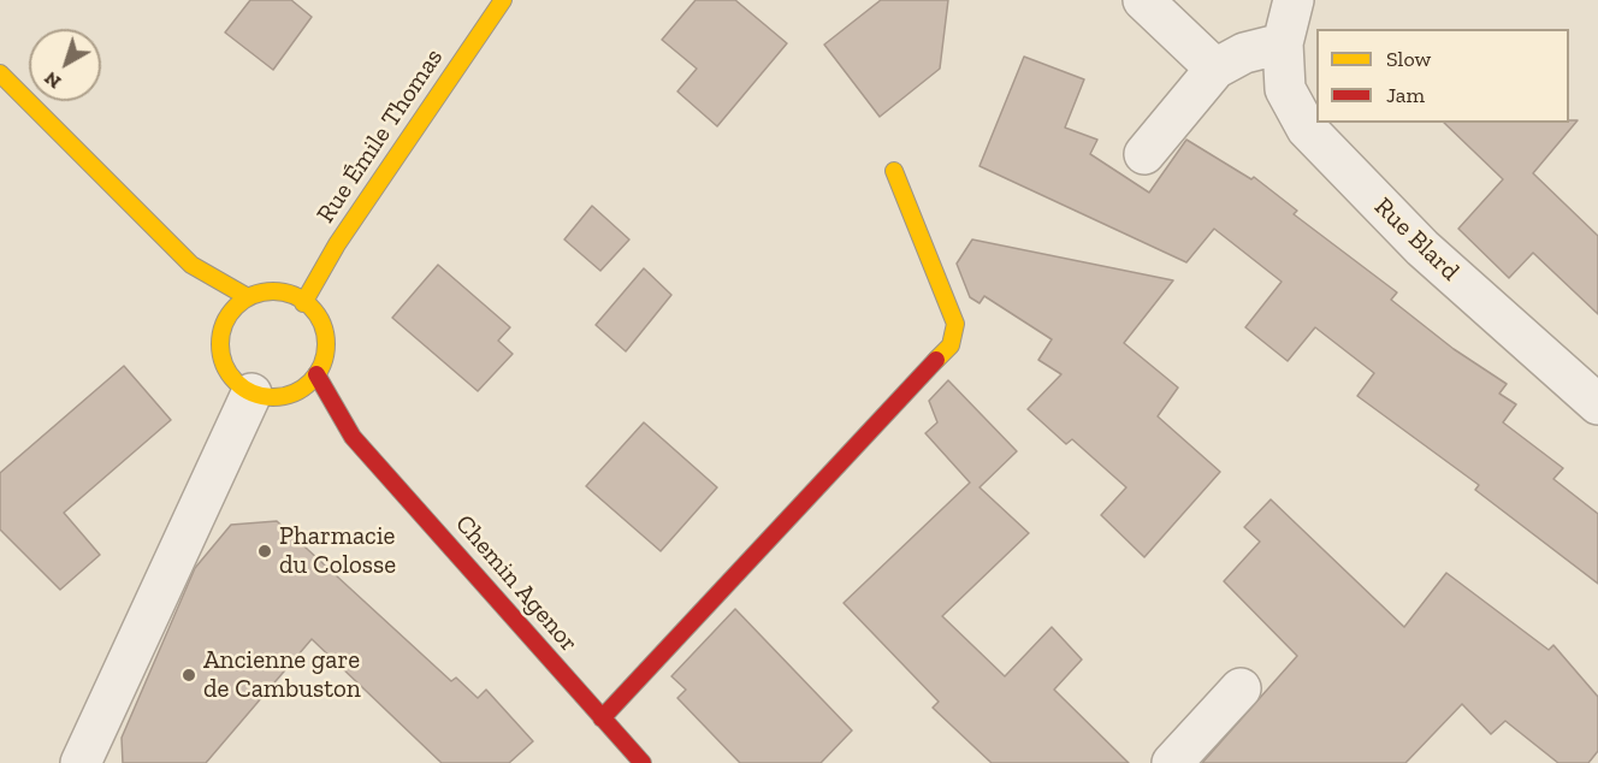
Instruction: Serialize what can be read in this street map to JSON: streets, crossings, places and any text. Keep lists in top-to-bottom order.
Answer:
{
  "streets": {
    "main road": ["Rue Émile Thomas", "Chemin Agenor"],
    "street": ["Rue Blard"]
  },
  "crossings": [
    ["Rue Émile Thomas", "Chemin Agenor"]
  ],
  "places": ["Pharmacie du Colosse", "Ancienne gare de Cambuston"],
  "legend": ["Slow", "Jam"],
  "north": "bottom left"
}
